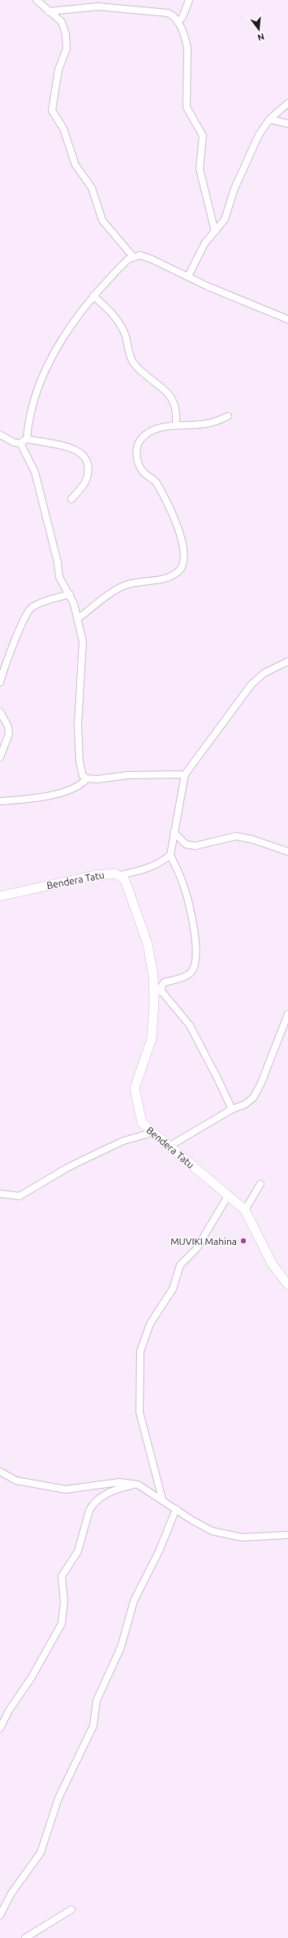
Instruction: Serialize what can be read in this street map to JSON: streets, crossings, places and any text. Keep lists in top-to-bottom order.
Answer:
{
  "streets": {
    "main road": ["Bendera Tatu"]
  },
  "places": ["MUVIKI Mahina"],
  "north": "bottom"
}
